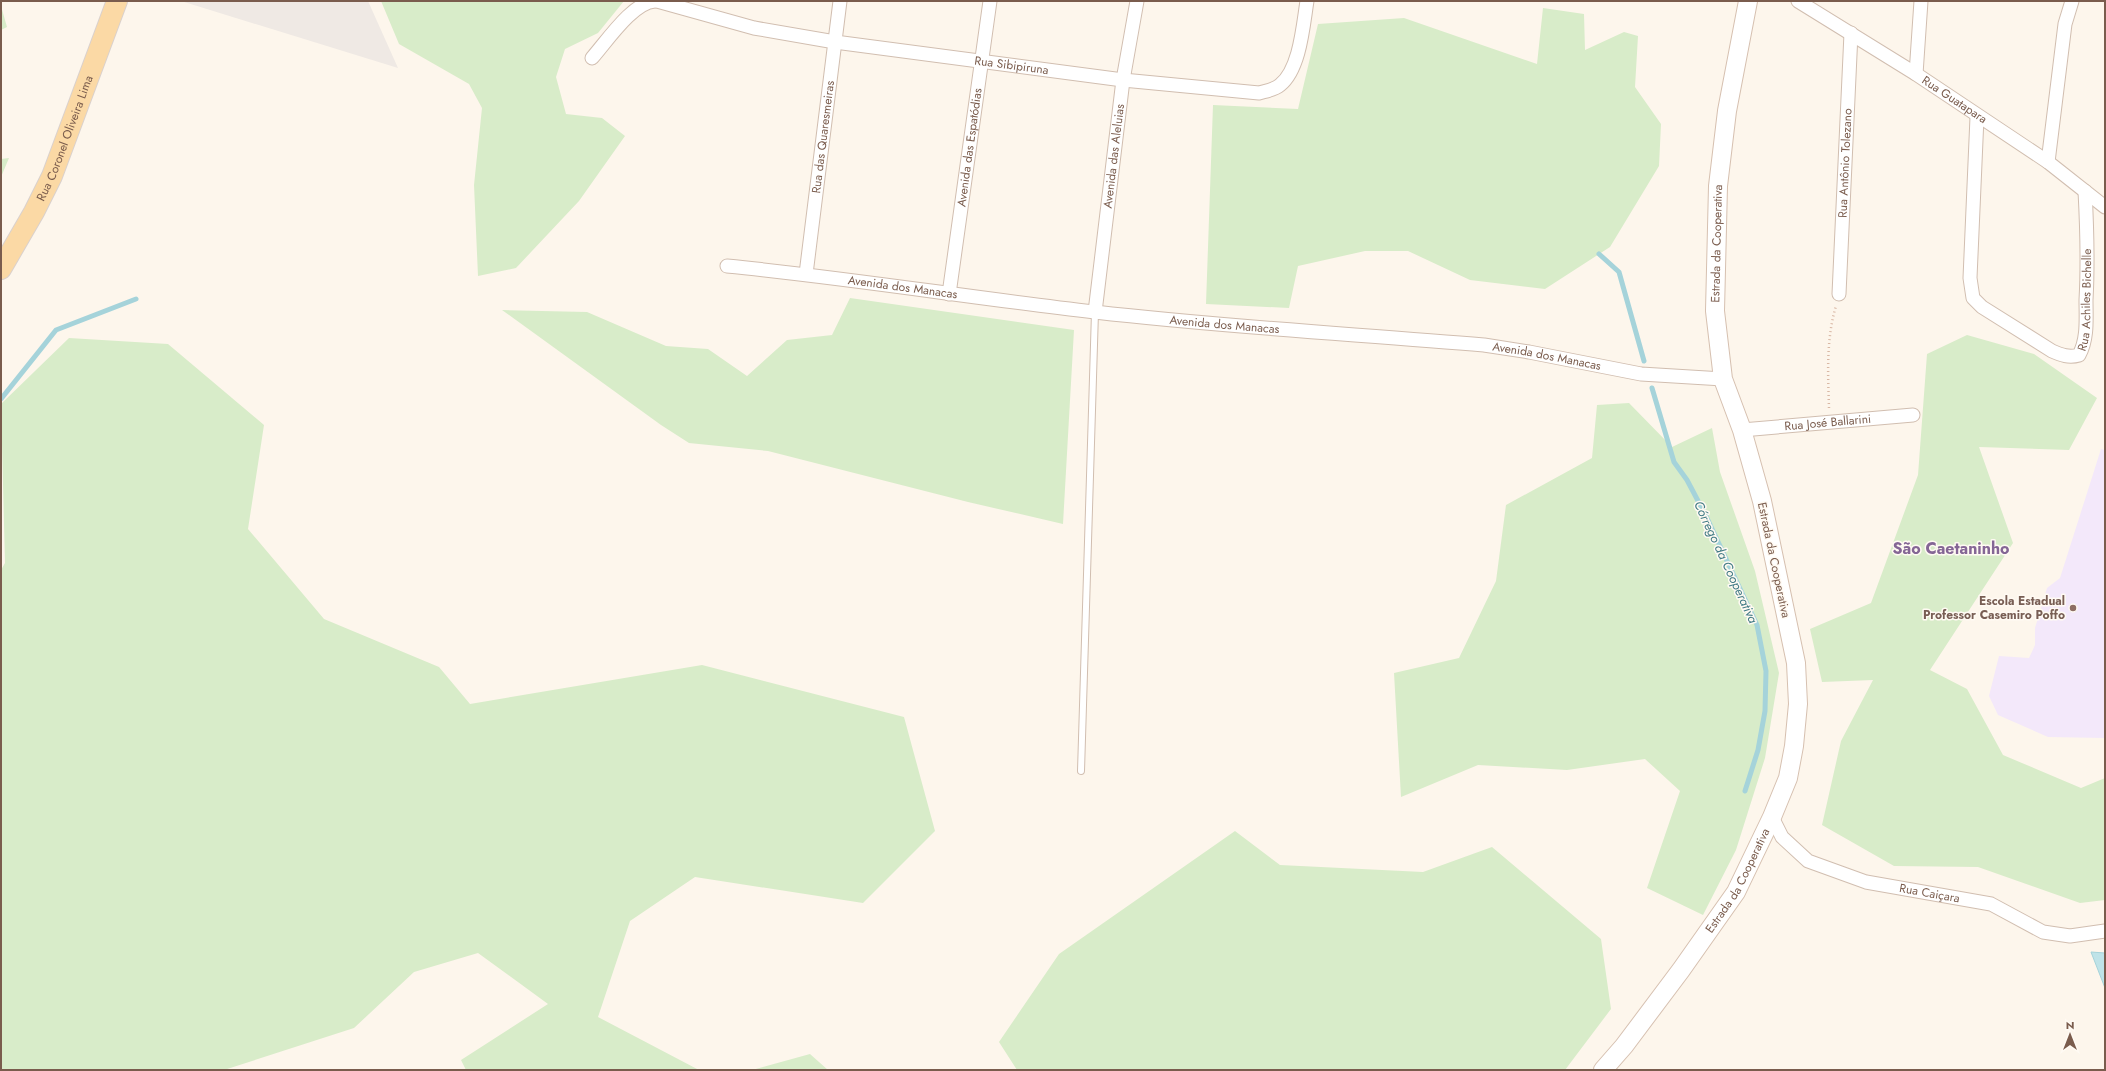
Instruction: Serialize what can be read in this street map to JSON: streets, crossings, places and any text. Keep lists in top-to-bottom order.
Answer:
{
  "streets": {
    "main road": ["Rua Coronel Oliveira Lima", "Estrada da Cooperativa"],
    "street": [
      "Rua Sibipiruna",
      "Rua Guatapara",
      "Rua das Quaresmeiras",
      "Avenida das Espatódias",
      "Avenida das Aleluias",
      "Rua Antônio Tolezano",
      "Avenida dos Manacas",
      "Rua Achiles Bichelle",
      "Rua José Ballarini",
      "Rua Caiçara"
    ]
  },
  "crossings": [
    ["Rua Sibipiruna", "Rua das Quaresmeiras"],
    ["Rua Sibipiruna", "Avenida das Espatódias"],
    ["Rua Sibipiruna", "Avenida das Aleluias"],
    ["Rua Guatapara", "Rua Antônio Tolezano"],
    ["Rua Guatapara", "Rua Achiles Bichelle"],
    ["Rua das Quaresmeiras", "Avenida dos Manacas"],
    ["Avenida das Espatódias", "Avenida dos Manacas"],
    ["Avenida das Aleluias", "Avenida dos Manacas"],
    ["Estrada da Cooperativa", "Avenida dos Manacas"],
    ["Estrada da Cooperativa", "Rua José Ballarini"],
    ["Estrada da Cooperativa", "Rua Caiçara"]
  ],
  "districts": ["São Caetaninho"],
  "water": ["Córrego da Cooperativa"],
  "places": ["Escola Estadual Professor Casemiro Poffo"],
  "north": "top"
}
